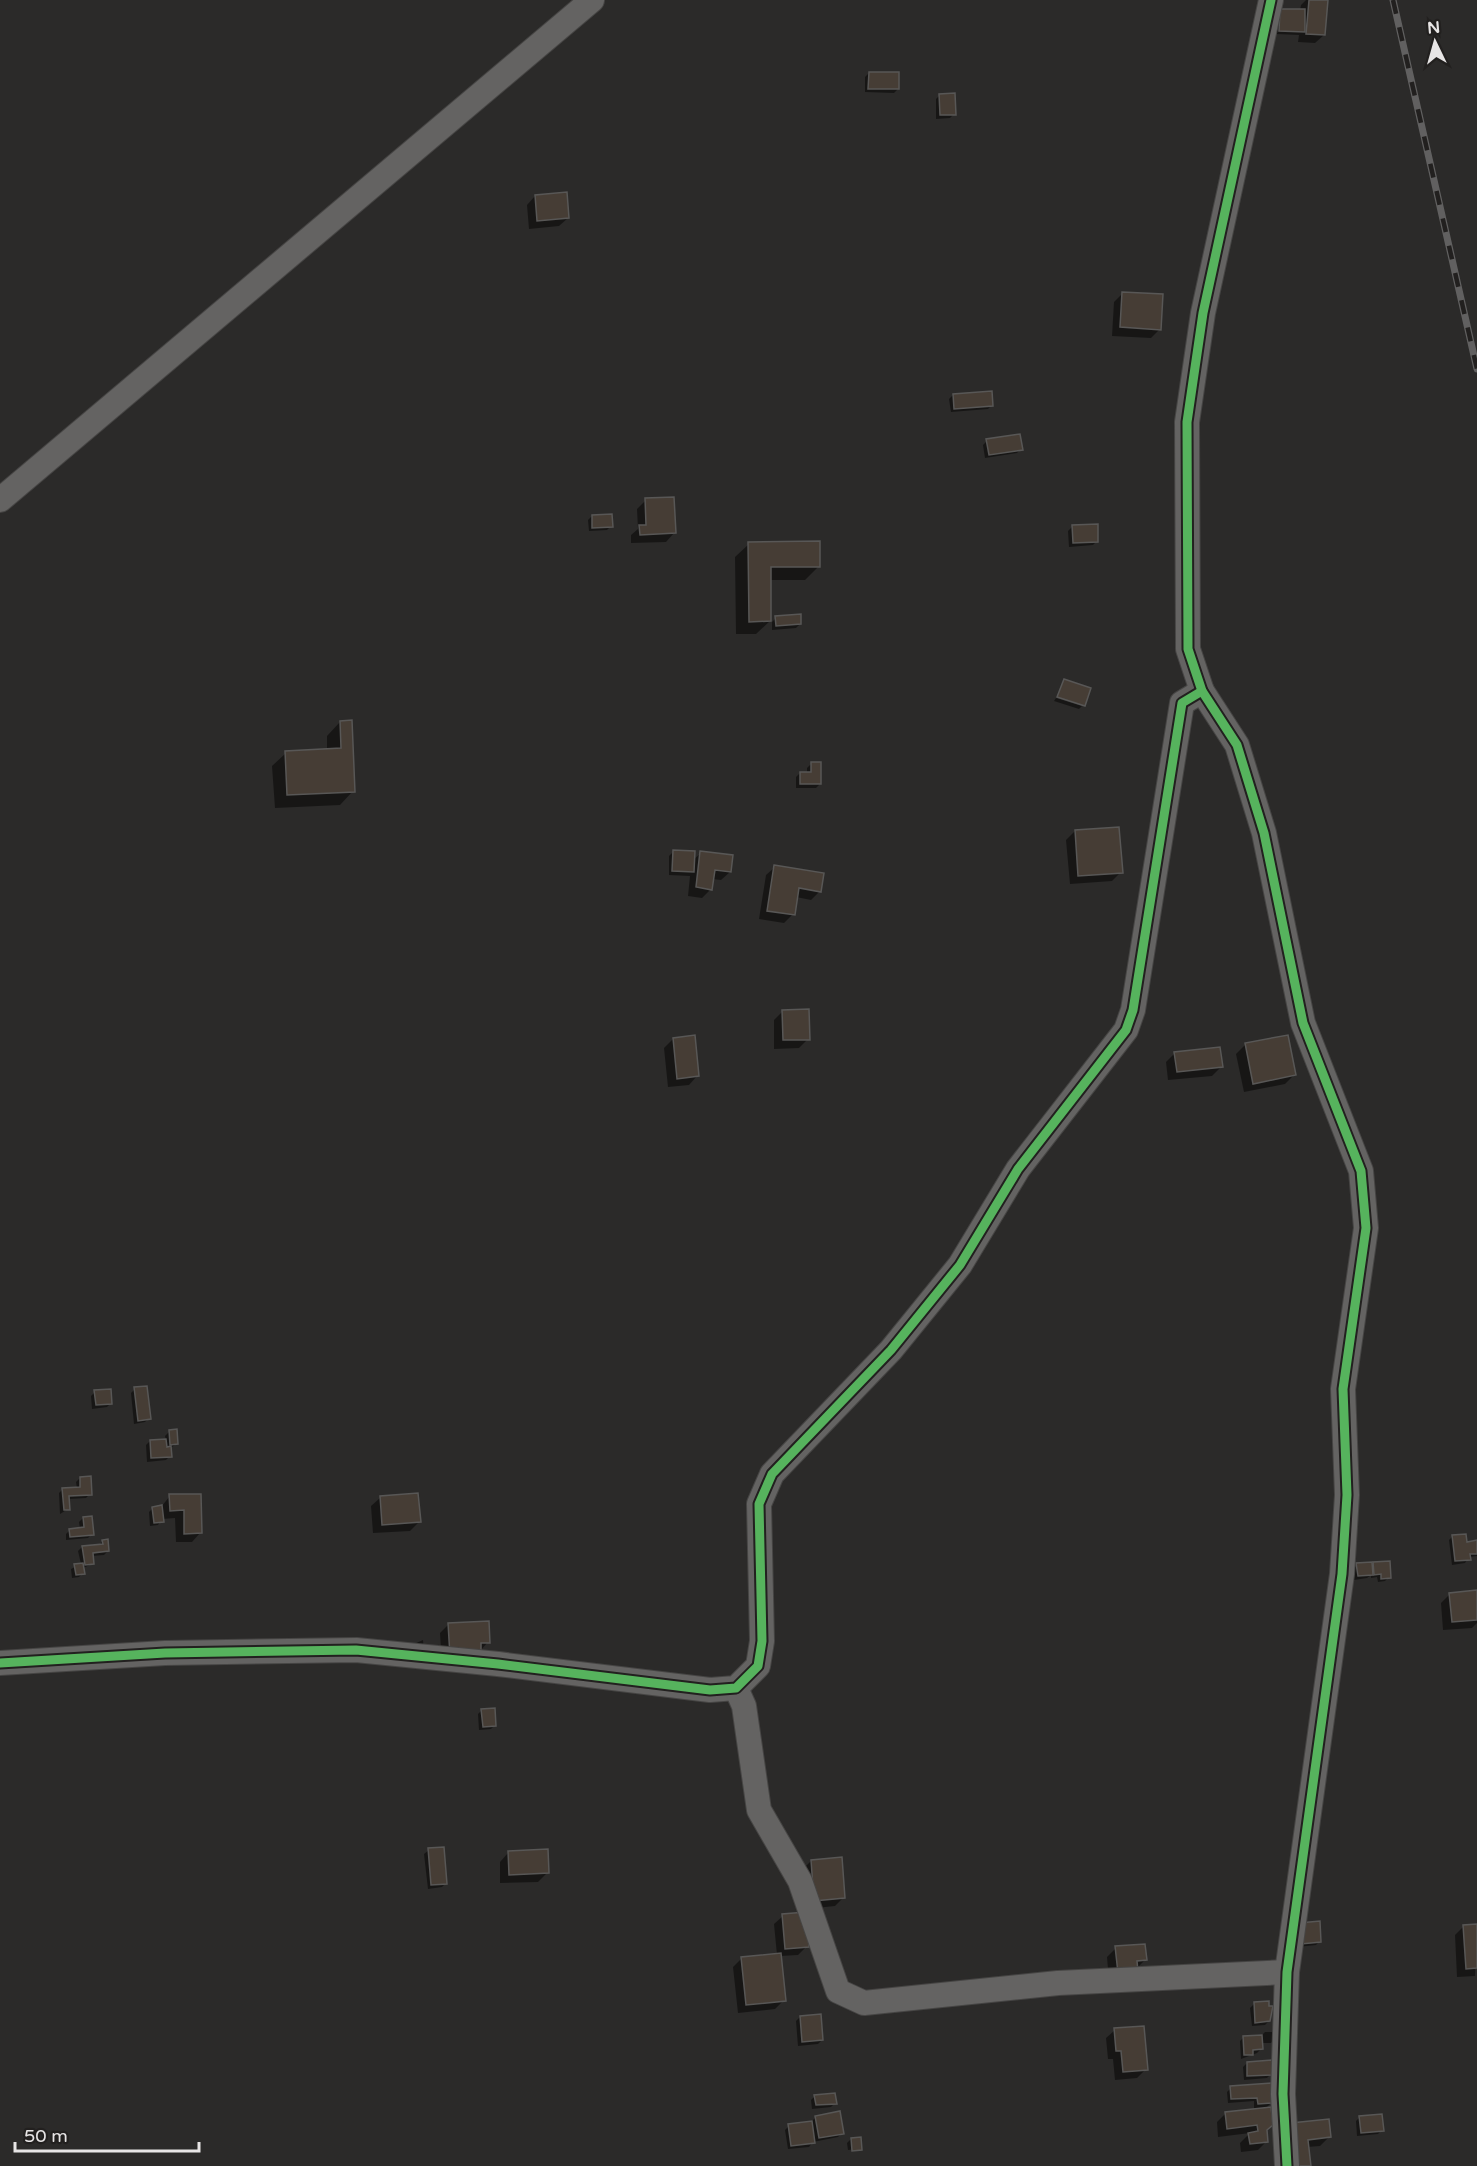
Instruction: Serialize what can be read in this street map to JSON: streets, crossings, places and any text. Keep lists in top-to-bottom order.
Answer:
{
  "scale_bar": "50 m",
  "north": "top"
}
